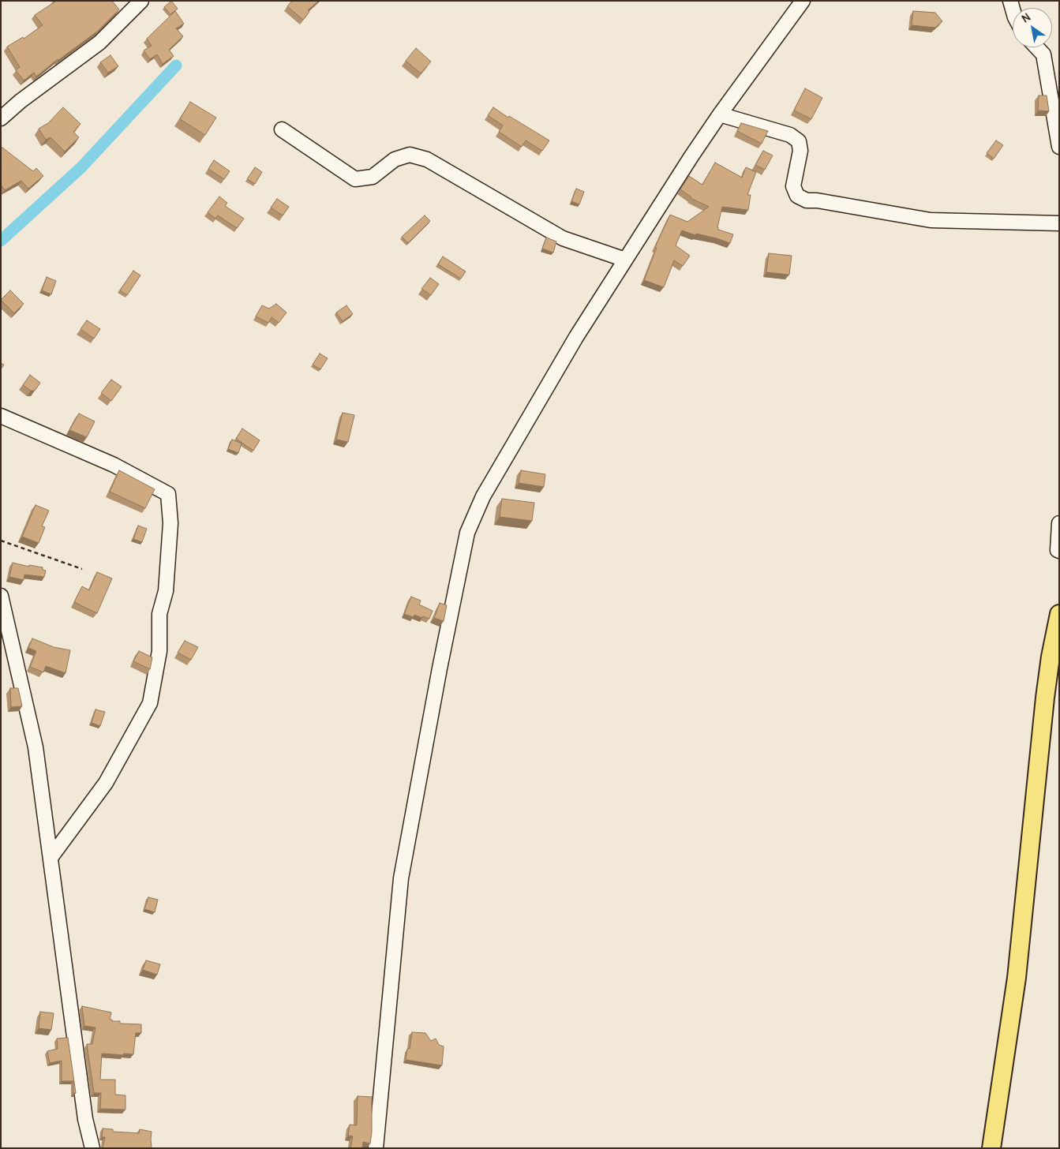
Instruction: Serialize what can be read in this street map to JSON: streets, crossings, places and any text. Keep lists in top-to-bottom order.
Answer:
{
  "north": "top left"
}
